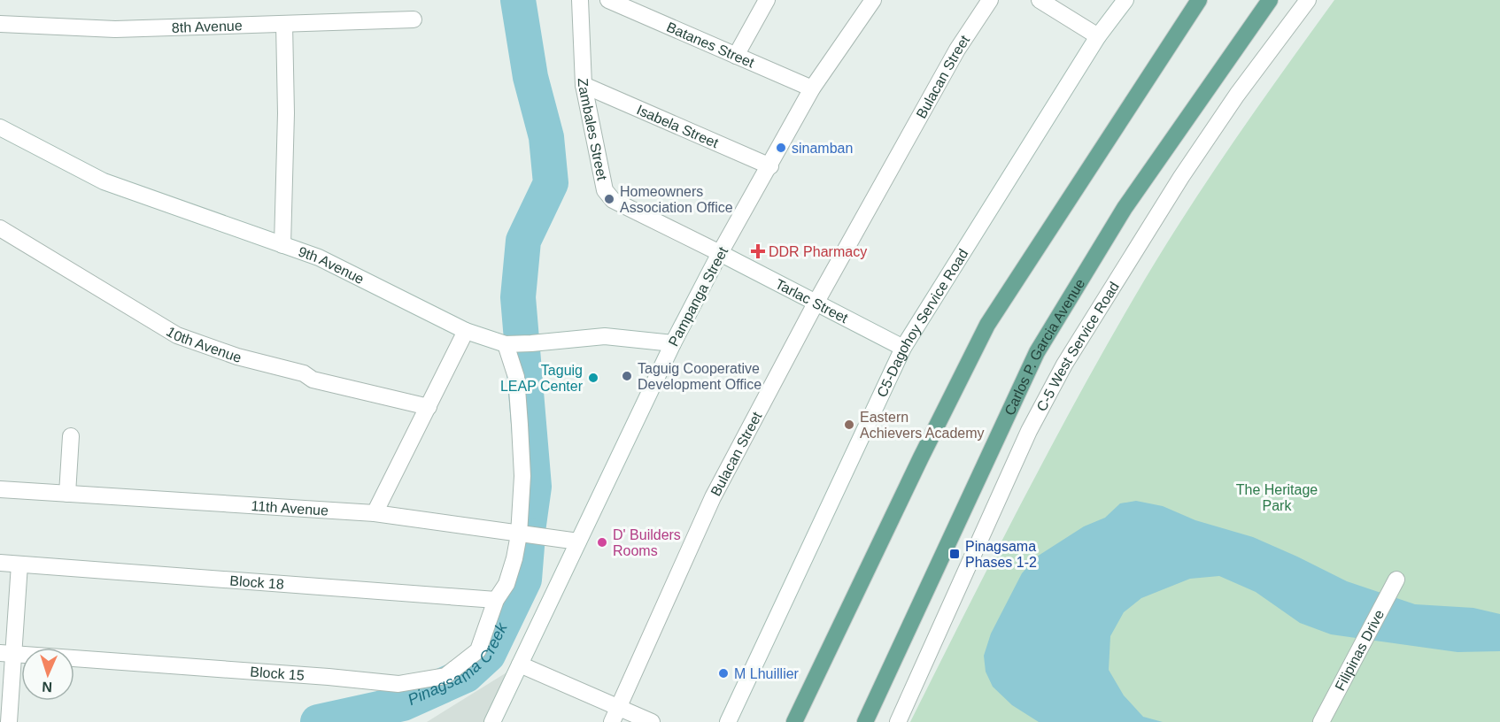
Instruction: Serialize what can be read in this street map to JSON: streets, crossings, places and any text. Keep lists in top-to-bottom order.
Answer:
{
  "streets": {
    "main road": ["Carlos P. Garcia Avenue"],
    "street": [
      "8th Avenue",
      "Batanes Street",
      "Bulacan Street",
      "Isabela Street",
      "Zambales Street",
      "9th Avenue",
      "Pampanga Street",
      "Tarlac Street",
      "C5-Dagohoy Service Road",
      "10th Avenue",
      "C-5 West Service Road",
      "11th Avenue",
      "Block 18",
      "Filipinas Drive",
      "Block 15"
    ]
  },
  "crossings": [
    ["Batanes Street", "Pampanga Street"],
    ["Bulacan Street", "Tarlac Street"],
    ["Isabela Street", "Zambales Street"],
    ["Isabela Street", "Pampanga Street"],
    ["Zambales Street", "Pampanga Street"],
    ["Zambales Street", "Tarlac Street"],
    ["9th Avenue", "Pampanga Street"],
    ["9th Avenue", "Block 15"],
    ["Pampanga Street", "Tarlac Street"],
    ["Pampanga Street", "11th Avenue"],
    ["Tarlac Street", "C5-Dagohoy Service Road"],
    ["11th Avenue", "Block 15"],
    ["Block 18", "Block 15"]
  ],
  "water": ["Pinagsama Creek"],
  "parks": ["The Heritage Park"],
  "places": {
    "other": [
      "sinamban",
      "Homeowners Association Office",
      "Taguig Cooperative Development Office",
      "Taguig LEAP Center",
      "Eastern Achievers Academy",
      "D' Builders Rooms",
      "M Lhuillier"
    ],
    "health": ["DDR Pharmacy"],
    "transit": ["Pinagsama Phases 1-2"]
  },
  "north": "bottom"
}
